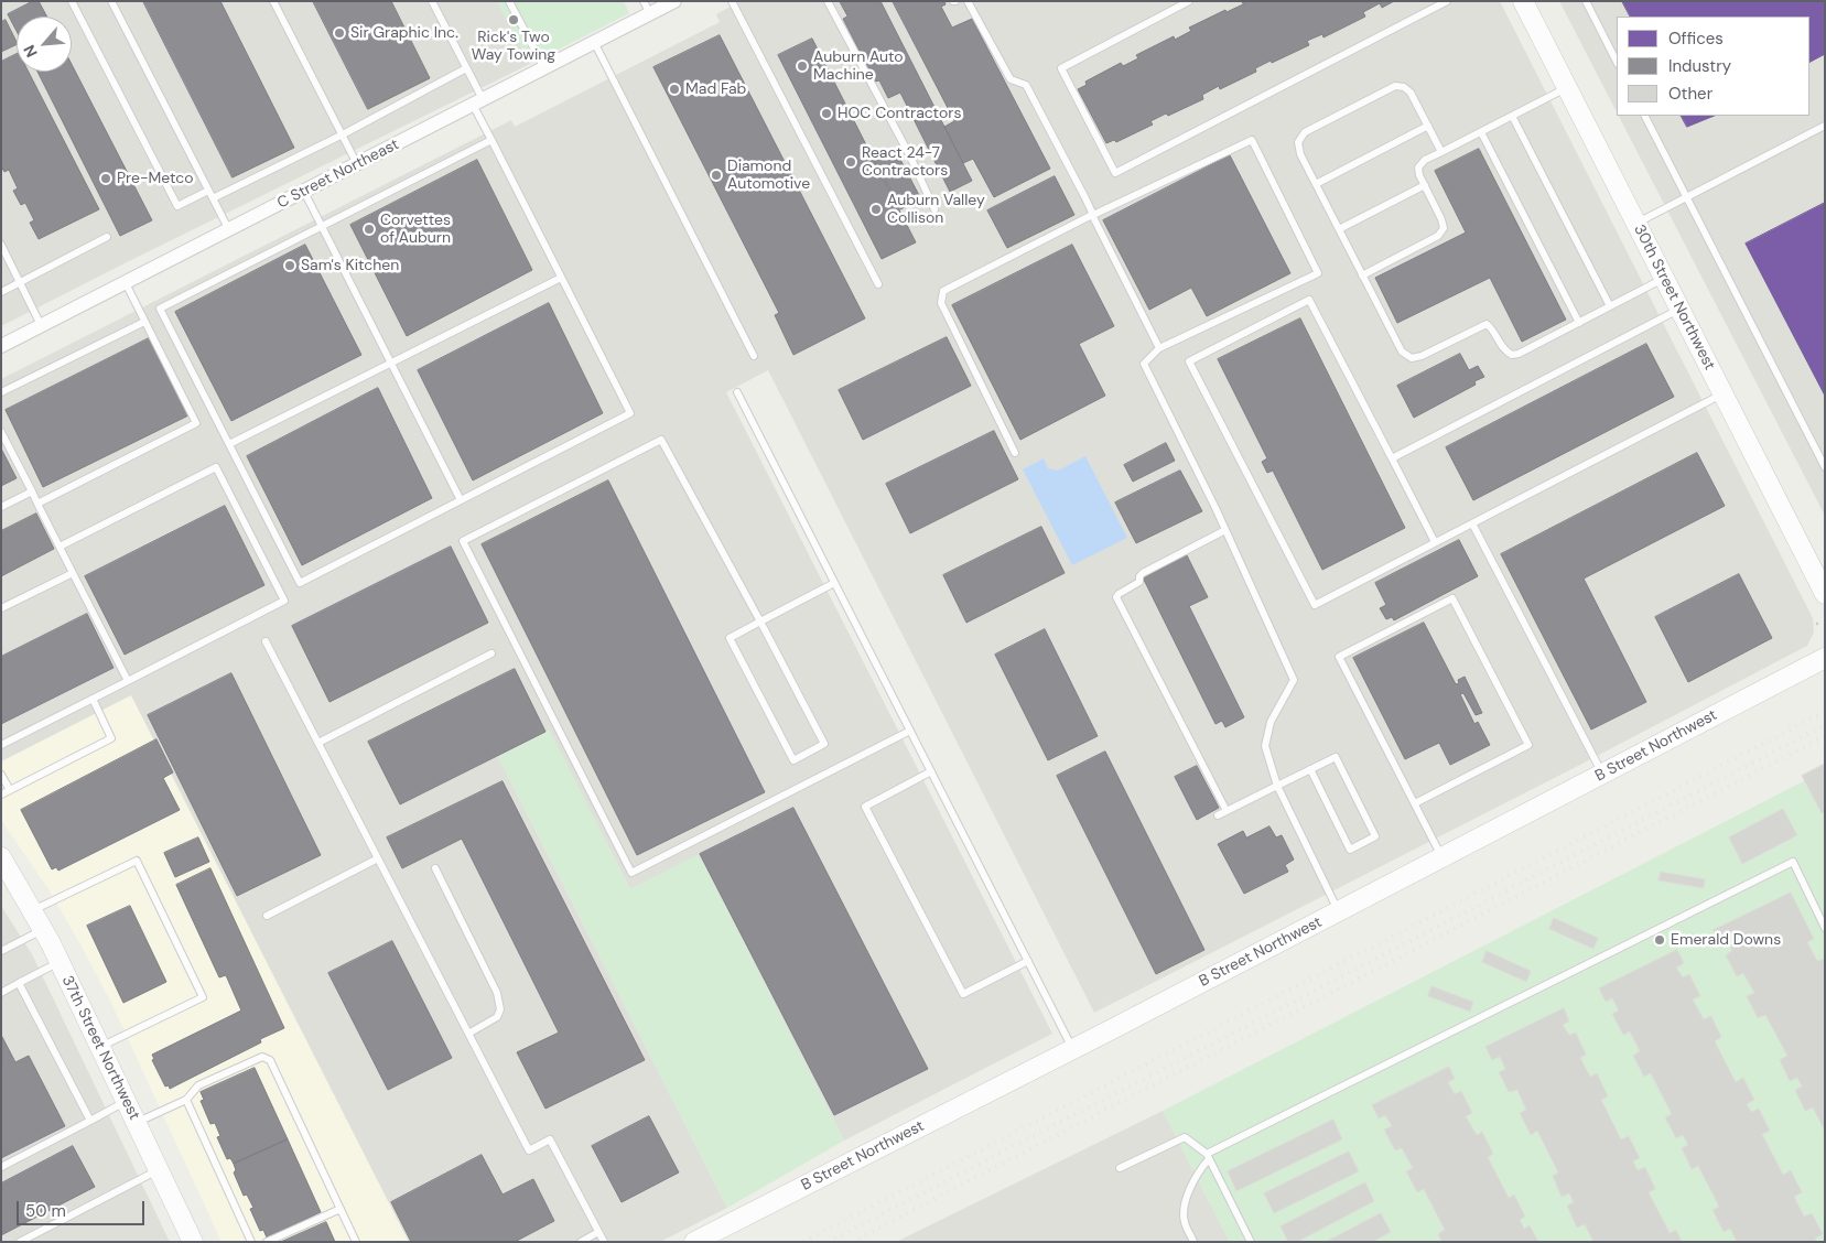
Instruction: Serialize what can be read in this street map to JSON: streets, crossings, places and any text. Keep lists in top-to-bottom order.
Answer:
{
  "streets": {
    "street": [
      "C Street Northeast",
      "30th Street Northwest",
      "B Street Northwest",
      "37th Street Northwest"
    ]
  },
  "places": [
    "Rick's Two Way Towing",
    "Sir Graphic Inc.",
    "Auburn Auto Machine",
    "Mad Fab",
    "HOC Contractors",
    "React 24-7 Contractors",
    "Diamond Automotive",
    "Pre-Metco",
    "Auburn Valley Collison",
    "Corvettes of Auburn",
    "Sam's Kitchen",
    "Emerald Downs"
  ],
  "legend": ["Offices", "Industry", "Other"],
  "scale_bar": "50 m",
  "north": "bottom left"
}
